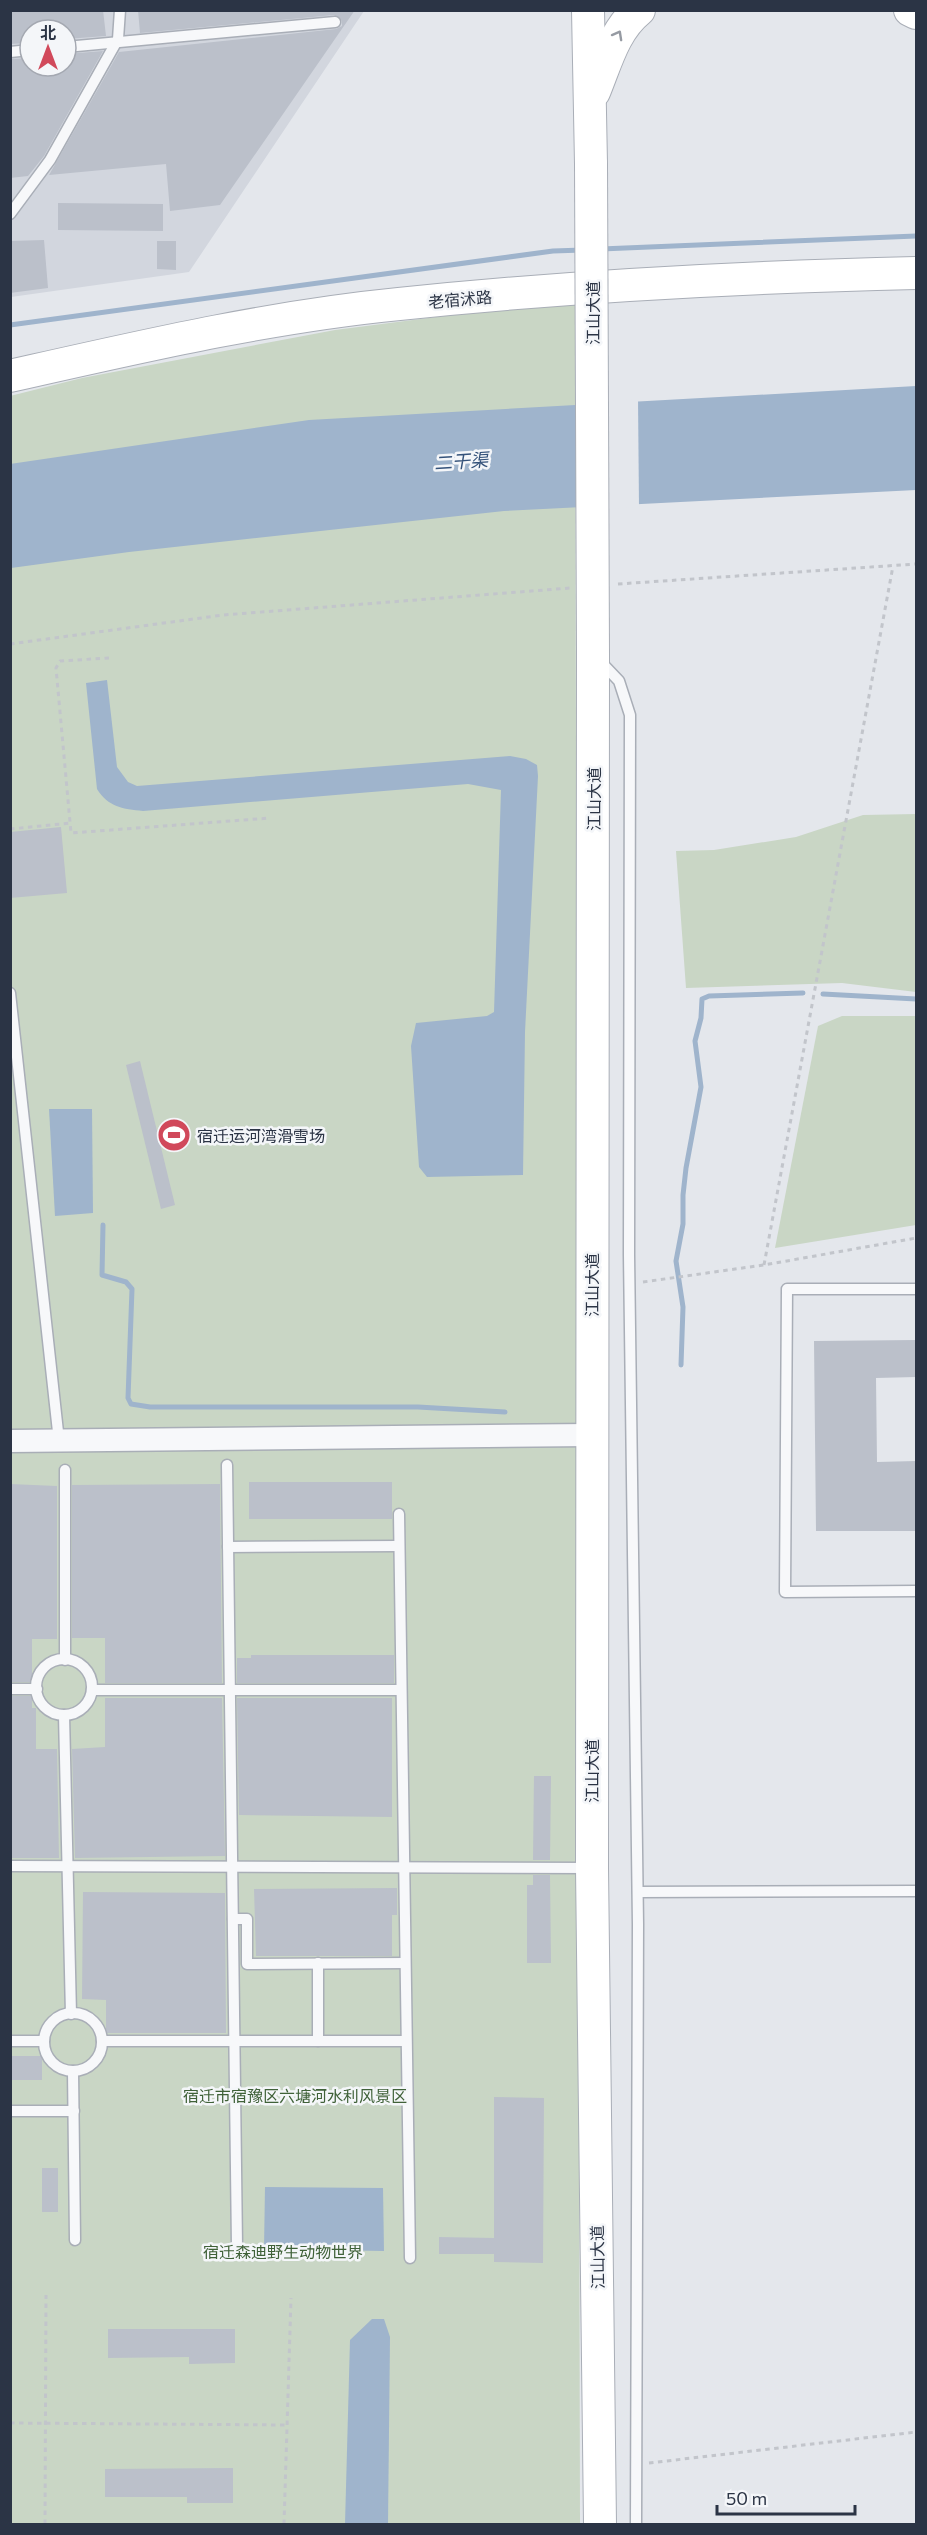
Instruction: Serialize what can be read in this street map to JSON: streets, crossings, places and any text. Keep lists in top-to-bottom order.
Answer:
{
  "streets": {
    "main road": ["老宿沭路", "江山大道"]
  },
  "water": ["二干渠"],
  "parks": ["宿迁市宿豫区六塘河水利风景区", "宿迁森迪野生动物世界"],
  "places": {
    "sports": ["宿迁运河湾滑雪场"]
  },
  "scale_bar": "50 m",
  "north": "top"
}
